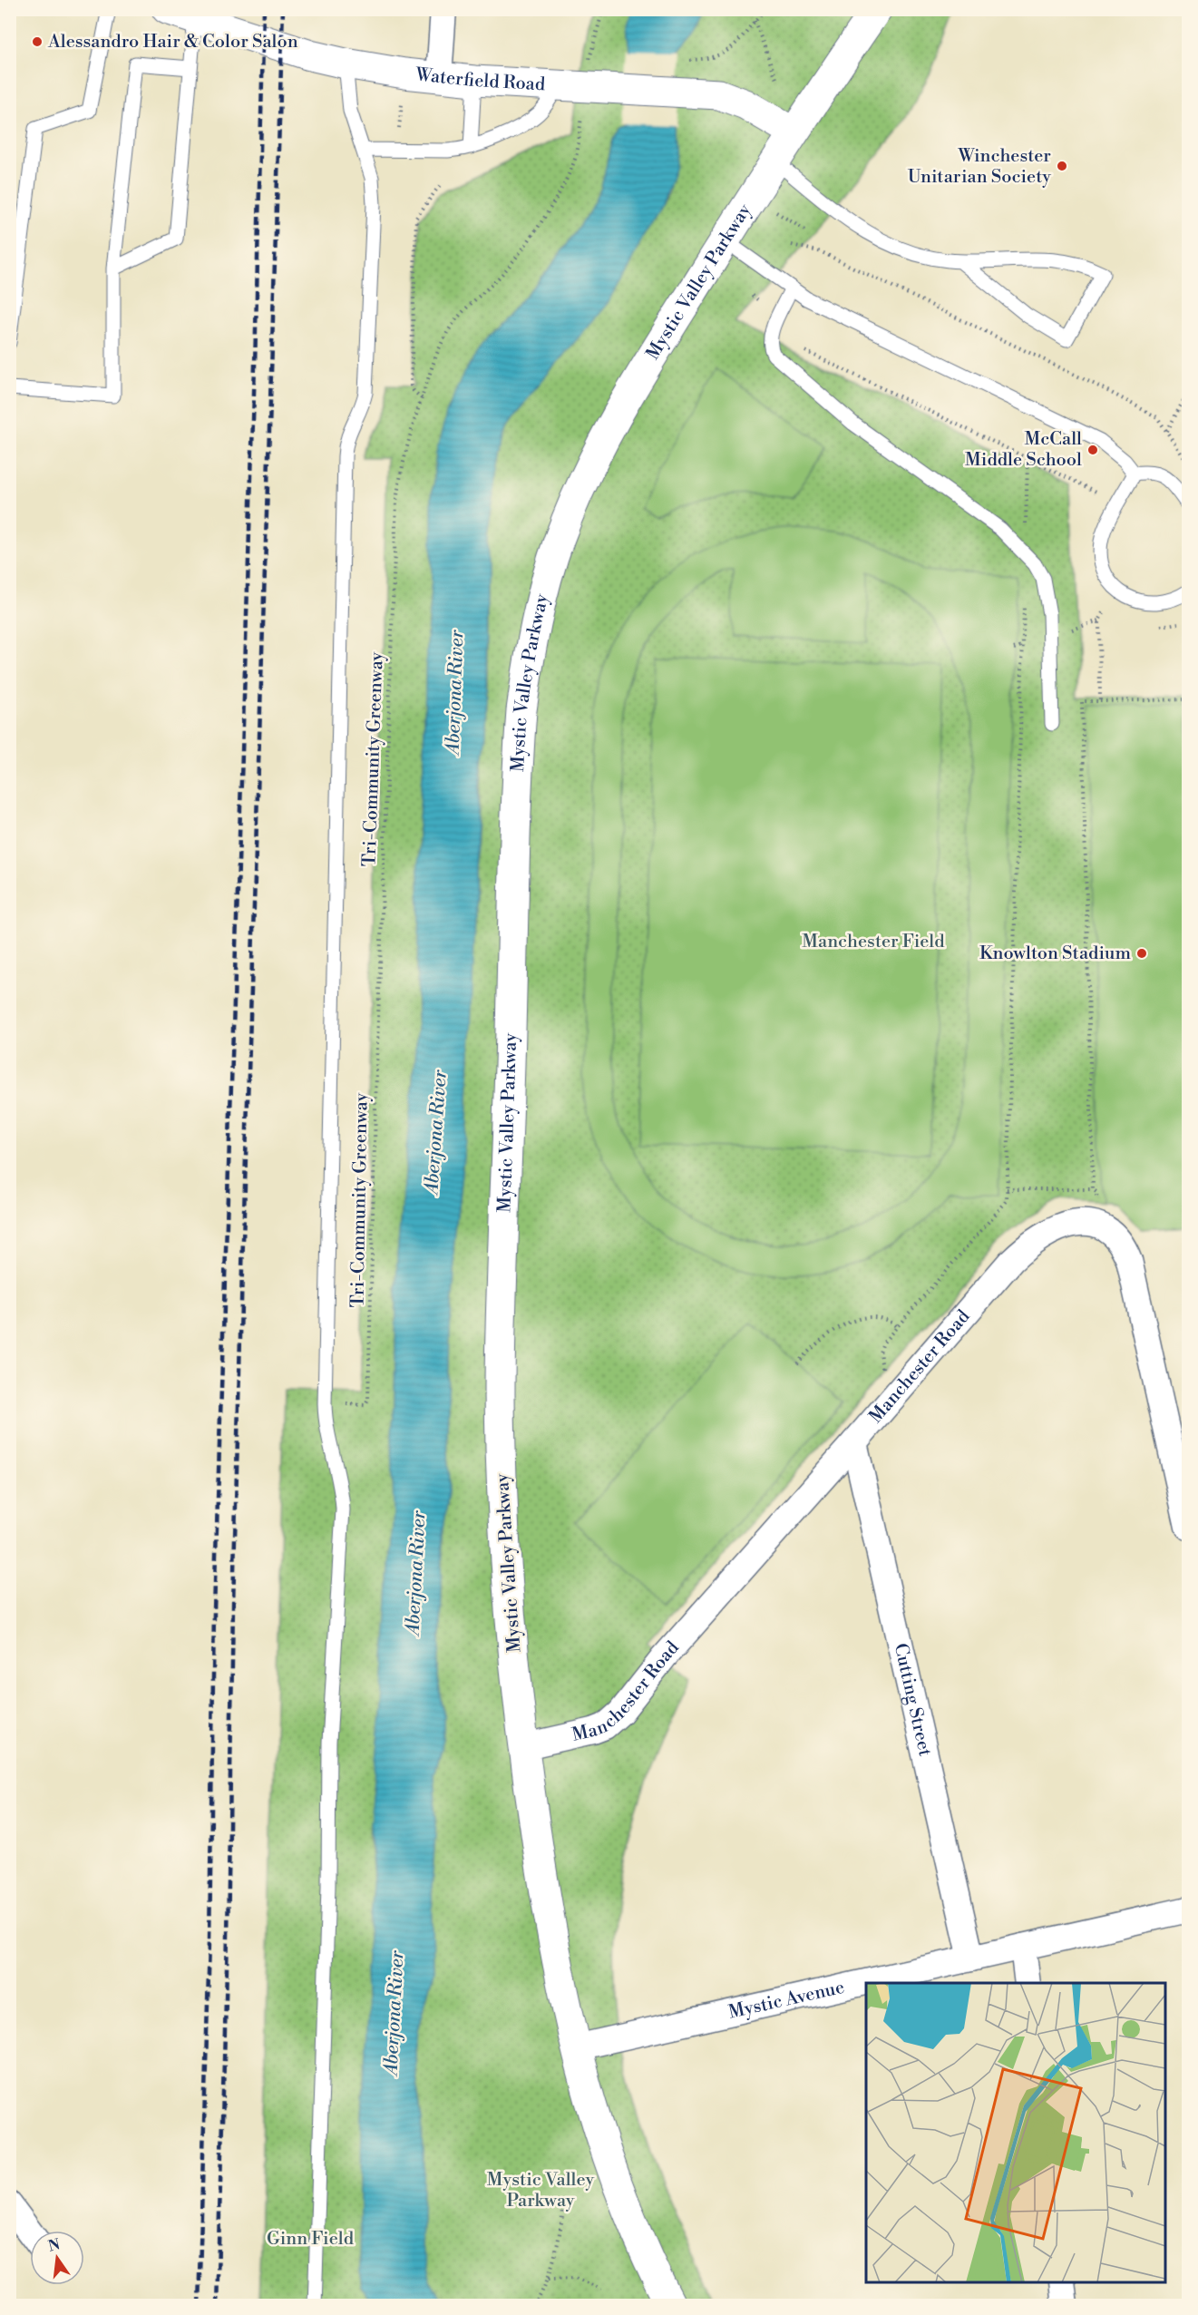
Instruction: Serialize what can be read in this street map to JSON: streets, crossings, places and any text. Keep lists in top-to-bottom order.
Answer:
{
  "streets": {
    "main road": ["Waterfield Road", "Mystic Valley Parkway"],
    "street": ["Manchester Road", "Cutting Street", "Mystic Avenue"],
    "path": ["Tri-Community Greenway"]
  },
  "crossings": [
    ["Waterfield Road", "Mystic Valley Parkway"],
    ["Mystic Valley Parkway", "Manchester Road"],
    ["Mystic Valley Parkway", "Mystic Avenue"],
    ["Manchester Road", "Cutting Street"],
    ["Cutting Street", "Mystic Avenue"]
  ],
  "water": ["Aberjona River"],
  "parks": ["Manchester Field", "Mystic Valley Parkway", "Ginn Field"],
  "places": [
    "Alessandro Hair & Color Salon",
    "Winchester Unitarian Society",
    "McCall Middle School",
    "Knowlton Stadium"
  ],
  "north": "top"
}
